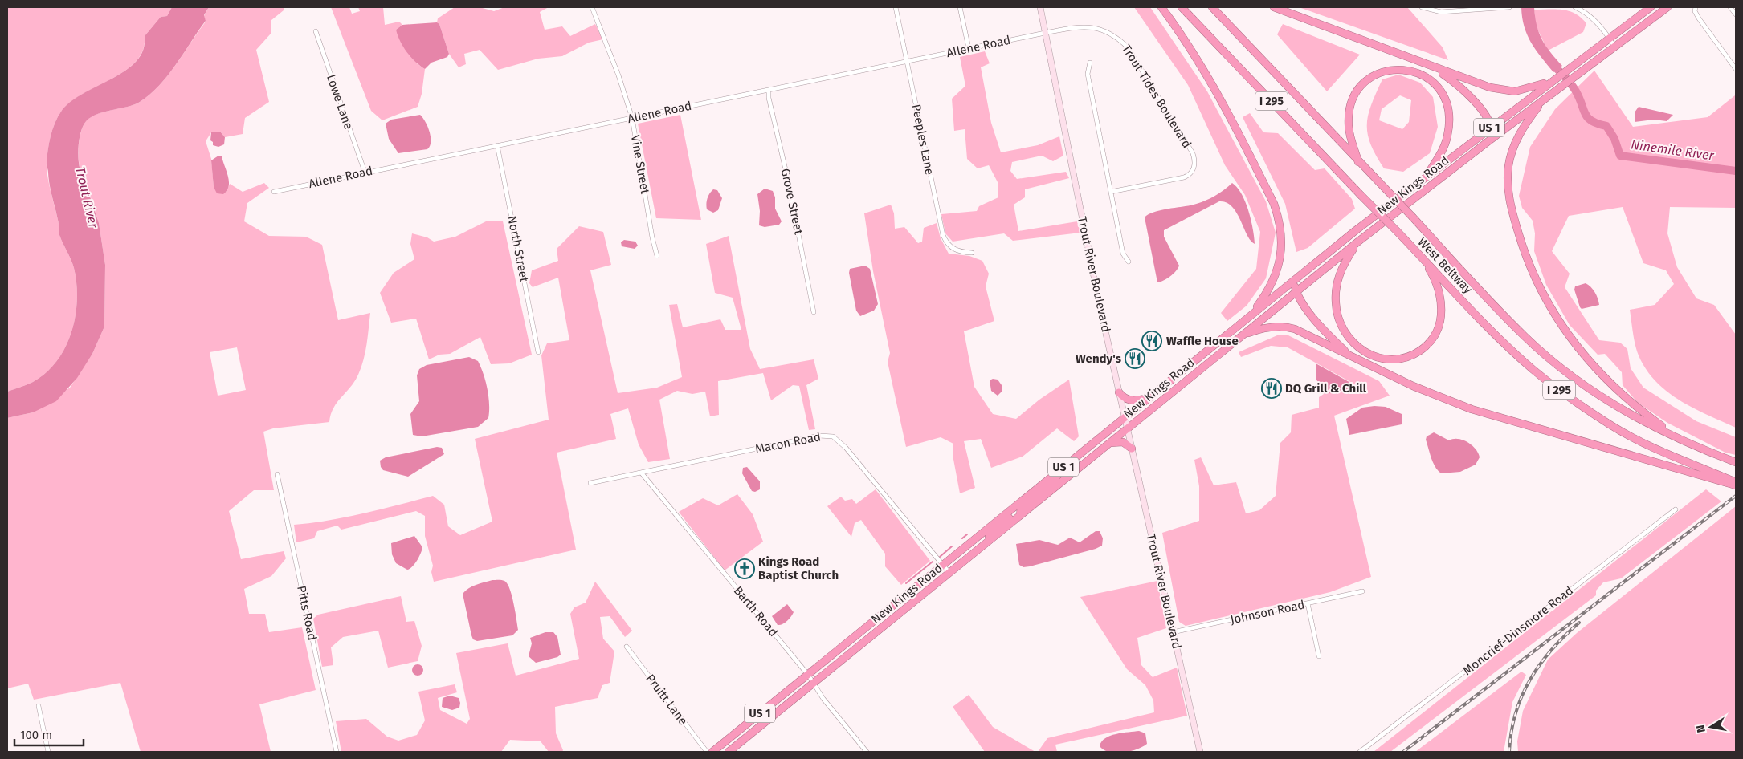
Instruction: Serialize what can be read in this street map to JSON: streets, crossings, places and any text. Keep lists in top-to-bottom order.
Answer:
{
  "streets": {
    "highway": [
      "I 295",
      "US 1",
      "New Kings Road",
      "West Beltway"
    ],
    "street": [
      "Allene Road",
      "Trout Tides Boulevard",
      "Lowe Lane",
      "Peeples Lane",
      "Vine Street",
      "Grove Street",
      "North Street",
      "Trout River Boulevard",
      "Macon Road",
      "Barth Road",
      "Johnson Road",
      "Pitts Road",
      "Moncrief-Dinsmore Road",
      "Pruitt Lane"
    ]
  },
  "crossings": [
    ["Allene Road", "Trout Tides Boulevard"],
    ["Allene Road", "Lowe Lane"],
    ["Allene Road", "Peeples Lane"],
    ["Allene Road", "Vine Street"],
    ["Allene Road", "Grove Street"],
    ["Allene Road", "North Street"],
    ["Allene Road", "Trout River Boulevard"],
    ["Trout Tides Boulevard", "Trout River Boulevard"],
    ["New Kings Road", "Trout River Boulevard"],
    ["New Kings Road", "Macon Road"],
    ["New Kings Road", "Barth Road"],
    ["Trout River Boulevard", "Johnson Road"],
    ["Macon Road", "Barth Road"]
  ],
  "water": ["Ninemile River", "Trout River"],
  "places": {
    "restaurant": ["Waffle House", "Wendy's", "DQ Grill & Chill"],
    "church": ["Kings Road Baptist Church"]
  },
  "scale_bar": "100 m",
  "north": "left"
}
